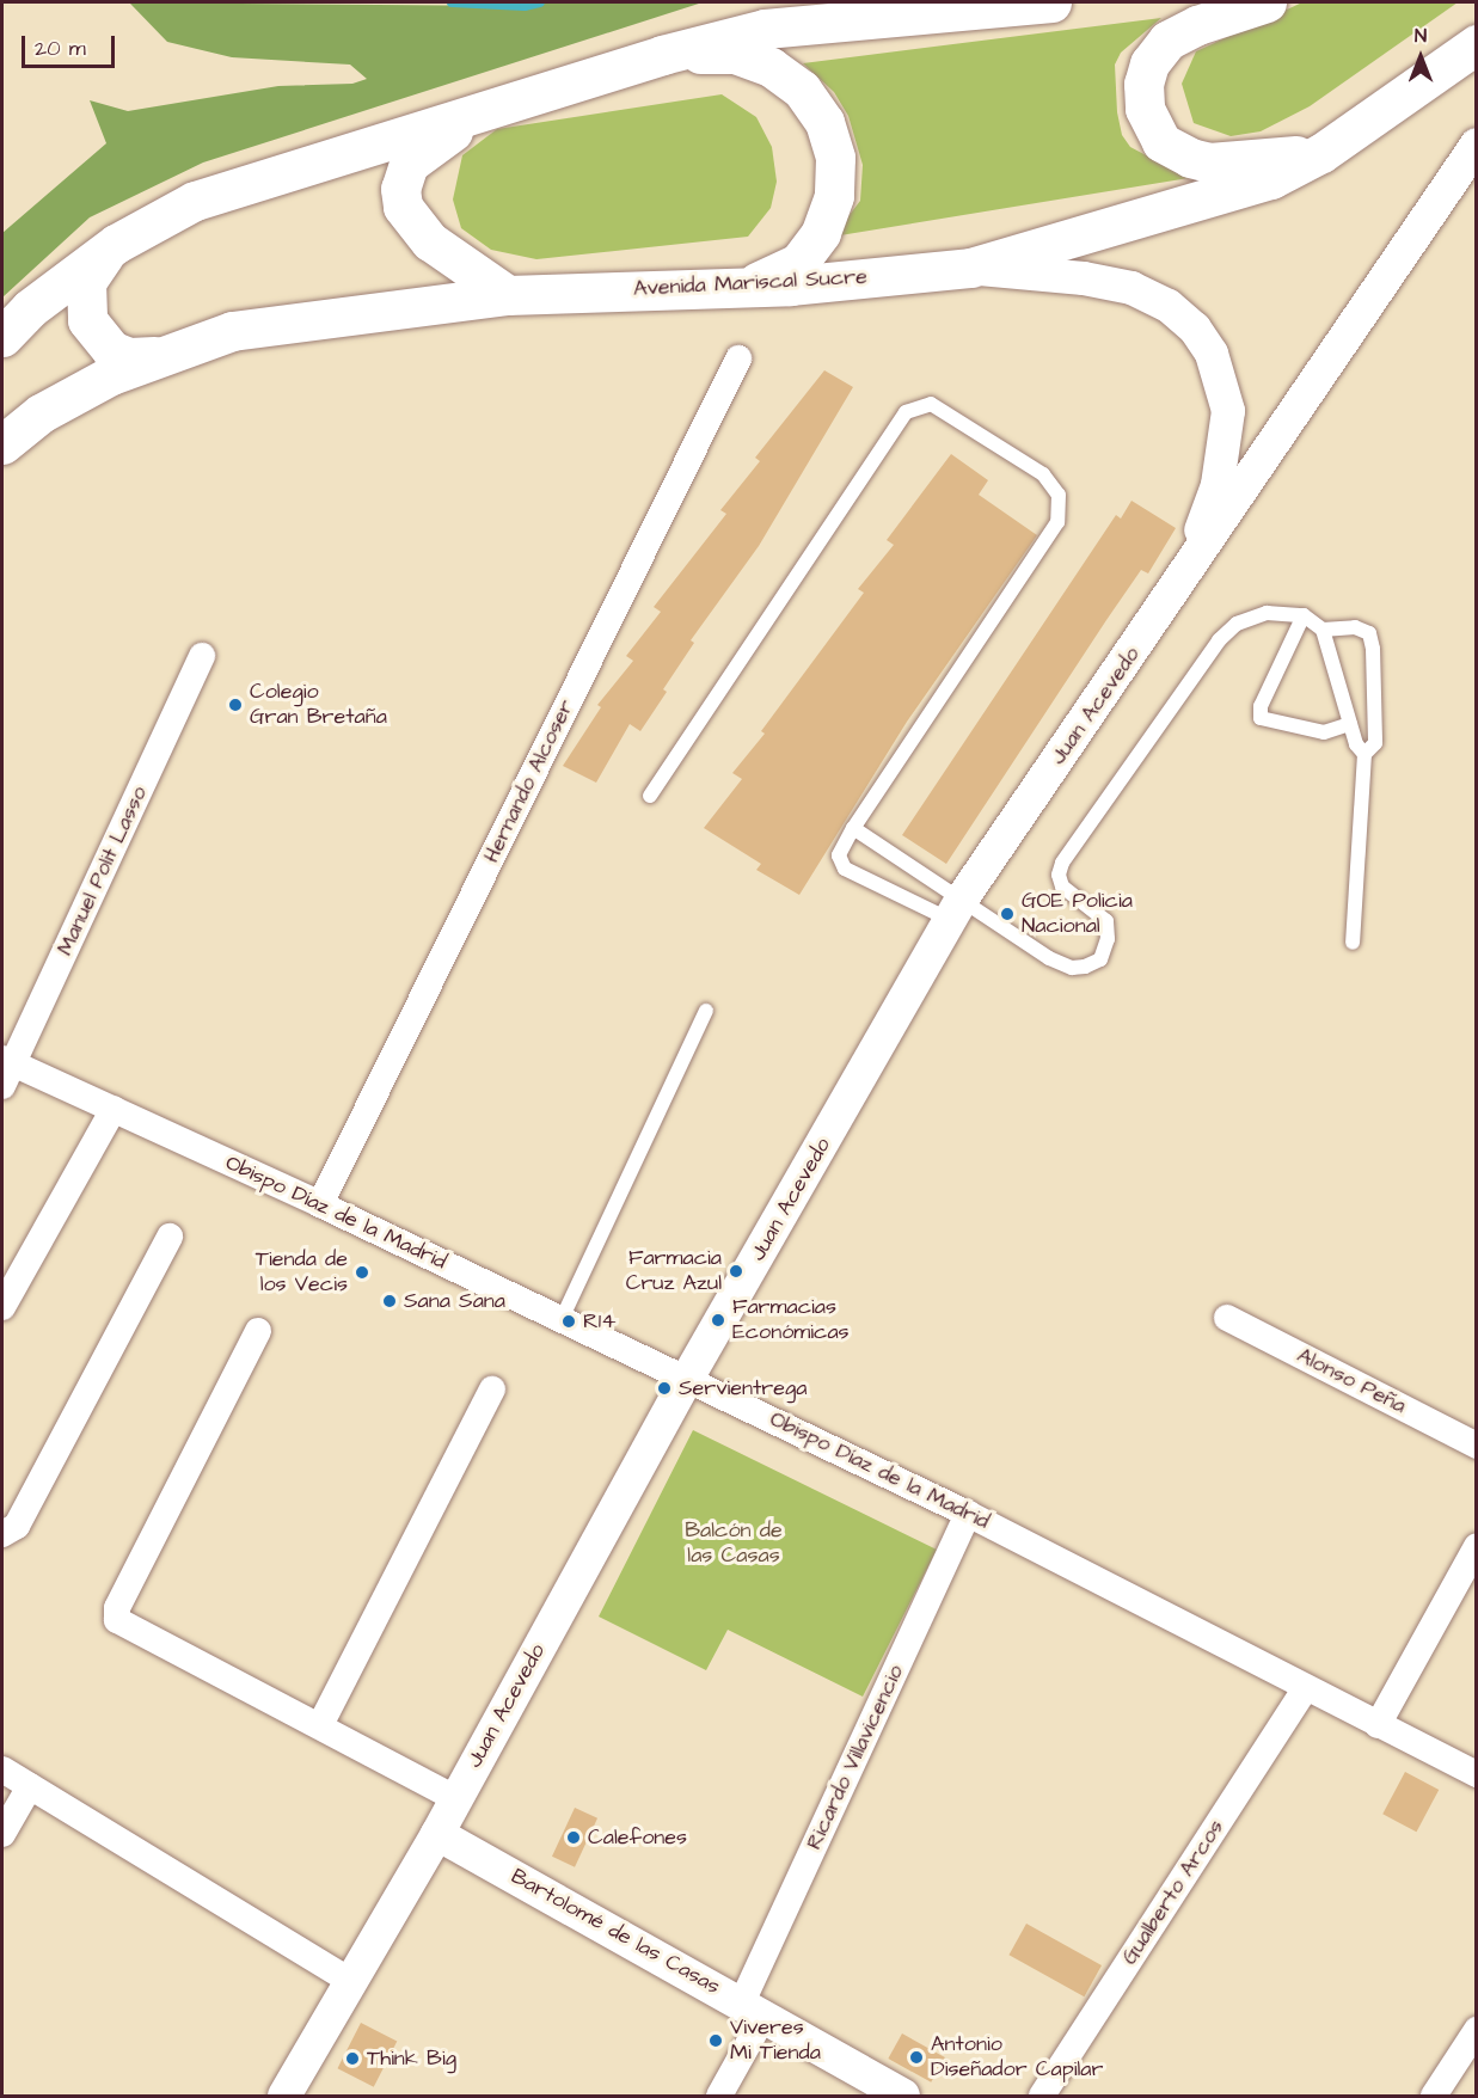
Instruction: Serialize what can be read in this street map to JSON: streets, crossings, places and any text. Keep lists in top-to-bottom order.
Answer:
{
  "streets": {
    "main road": ["Avenida Mariscal Sucre"],
    "street": [
      "Juan Acevedo",
      "Hernando Alcoser",
      "Manuel Polit Lasso",
      "Obispo Díaz de la Madrid",
      "Alonso Peña",
      "Ricardo Villavicencio",
      "Gualberto Arcos",
      "Bartolomé de las Casas"
    ]
  },
  "crossings": [
    ["Avenida Mariscal Sucre", "Juan Acevedo"],
    ["Juan Acevedo", "Obispo Díaz de la Madrid"],
    ["Juan Acevedo", "Bartolomé de las Casas"],
    ["Hernando Alcoser", "Obispo Díaz de la Madrid"],
    ["Manuel Polit Lasso", "Obispo Díaz de la Madrid"],
    ["Obispo Díaz de la Madrid", "Ricardo Villavicencio"],
    ["Obispo Díaz de la Madrid", "Gualberto Arcos"],
    ["Ricardo Villavicencio", "Bartolomé de las Casas"]
  ],
  "parks": ["Balcón de las Casas"],
  "places": [
    "Colegio Gran Bretaña",
    "GOE Policia Nacional",
    "Farmacia Cruz Azul",
    "Tienda de los Vecis",
    "Sana Sana",
    "Farmacias Económicas",
    "R14",
    "Servientrega",
    "Calefones",
    "Viveres Mi Tienda",
    "Antonio Diseñador Capilar",
    "Think Big"
  ],
  "scale_bar": "20 m",
  "north": "top"
}
